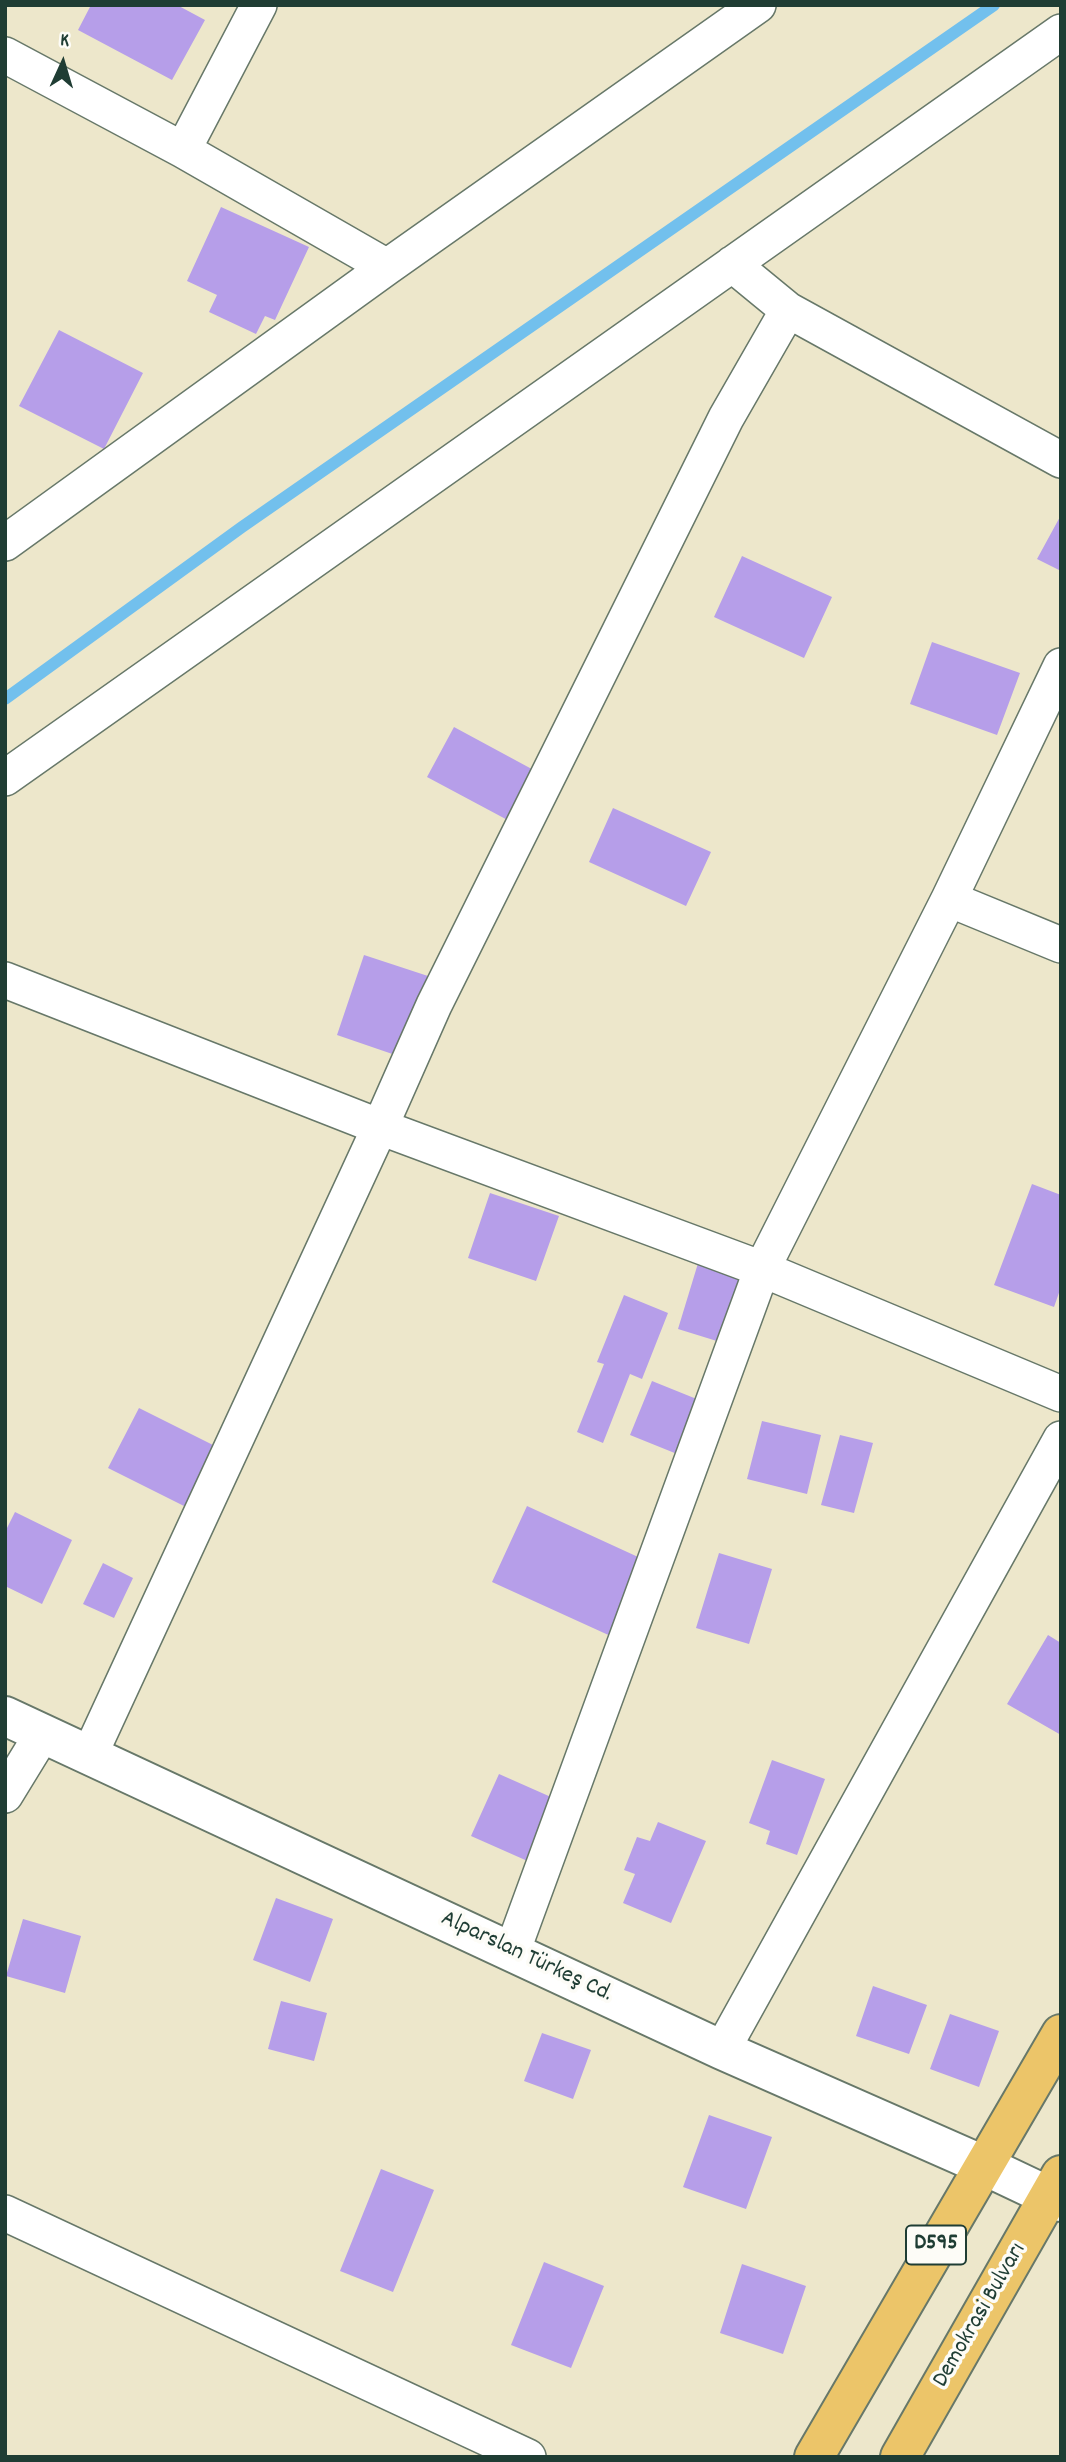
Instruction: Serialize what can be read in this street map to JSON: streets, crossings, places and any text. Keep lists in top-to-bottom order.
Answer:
{
  "streets": {
    "highway": ["D595", "Demokrasi Bulvarı"],
    "street": ["Alparslan Türkeş Cd."]
  },
  "crossings": [
    ["Alparslan Türkeş Cd.", "D595"],
    ["Alparslan Türkeş Cd.", "Demokrasi Bulvarı"]
  ],
  "north": "top"
}
